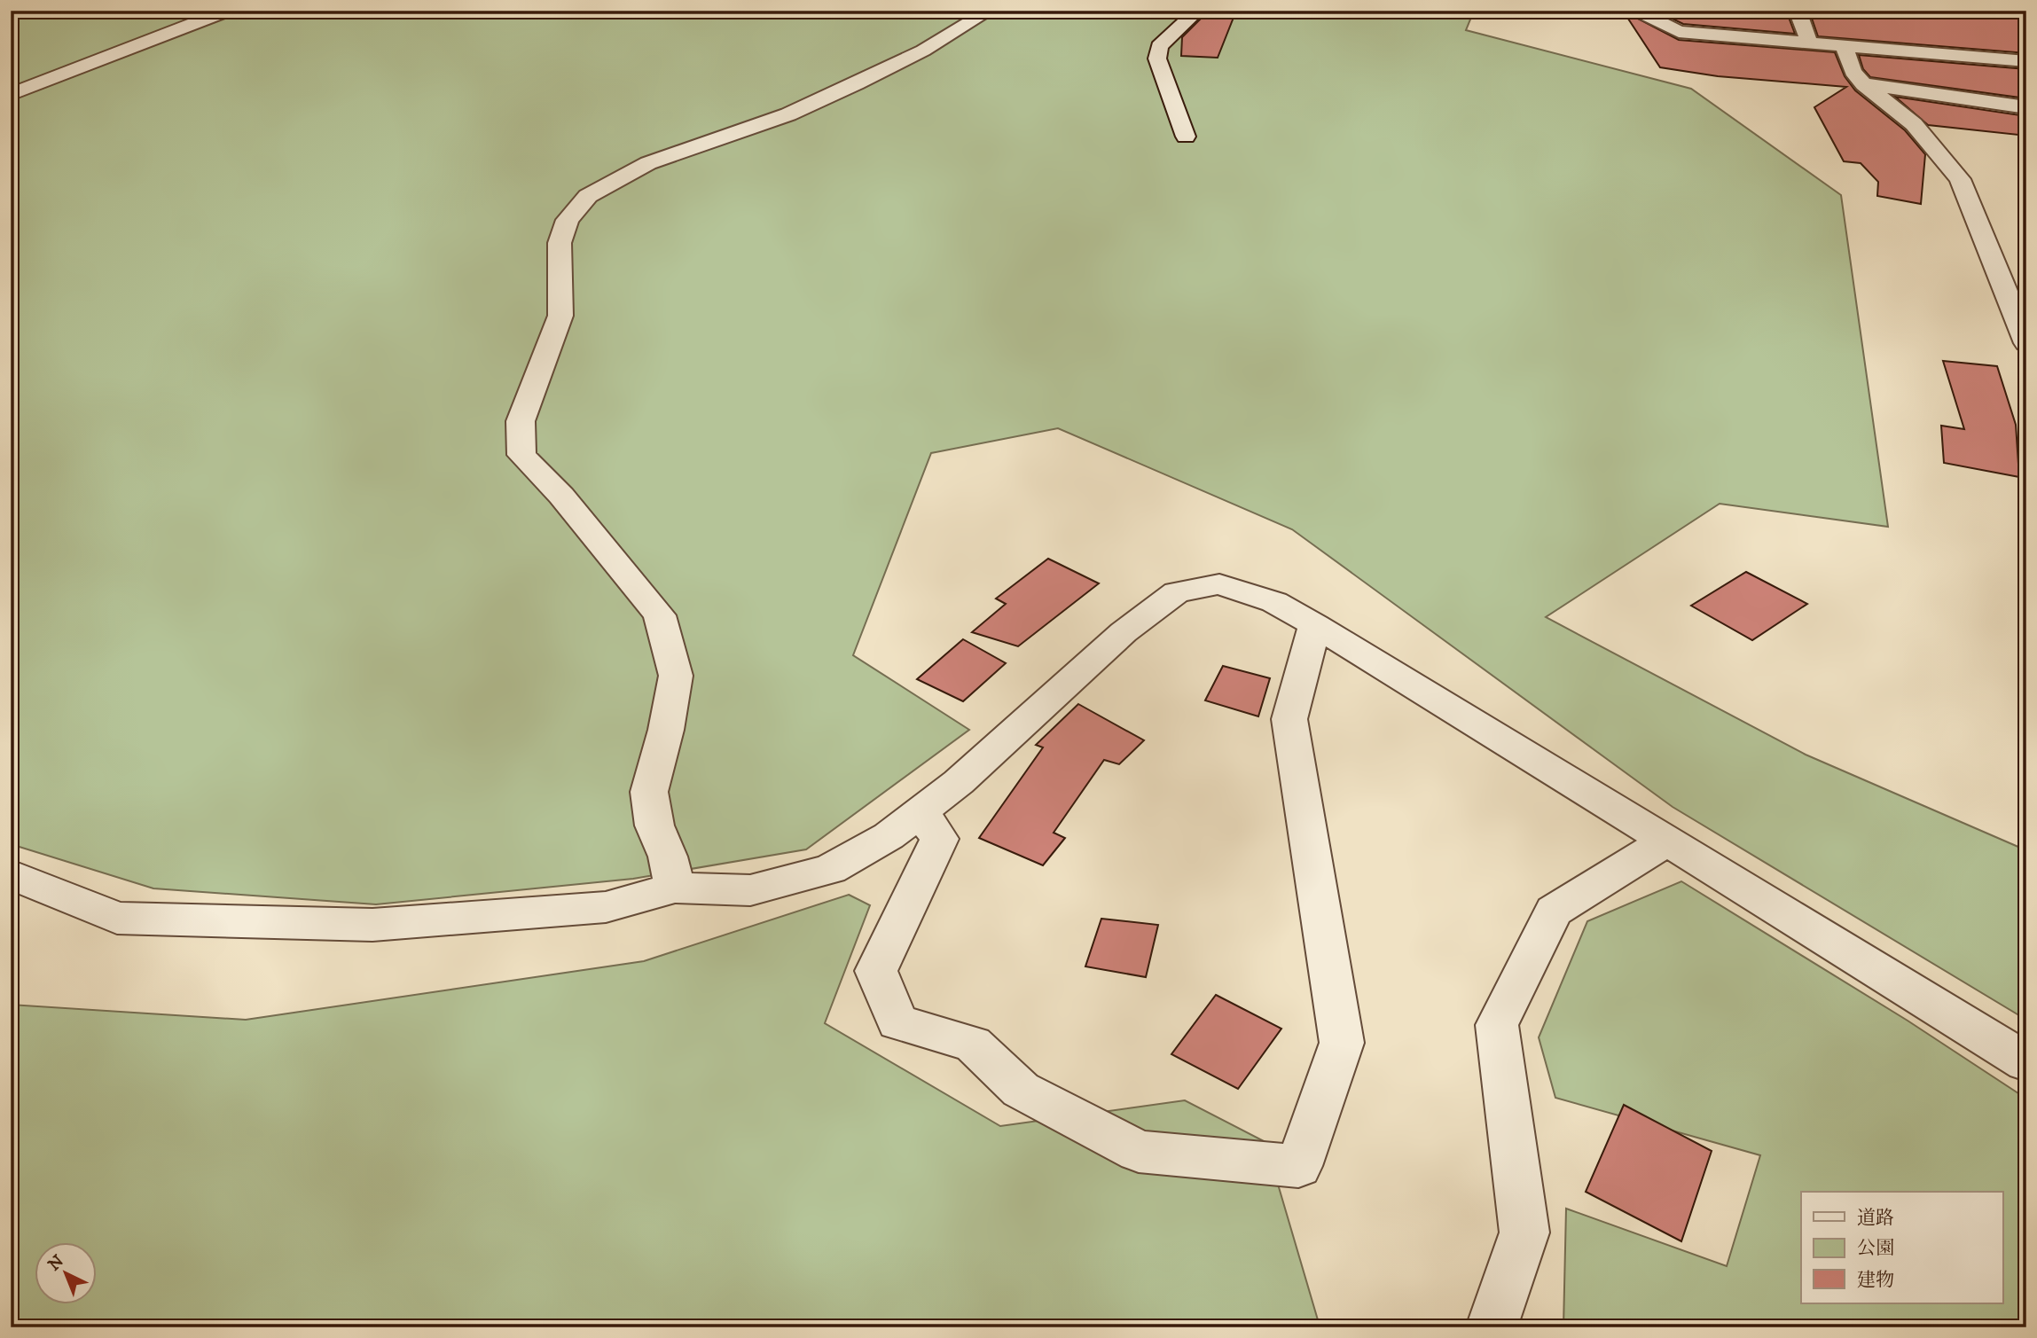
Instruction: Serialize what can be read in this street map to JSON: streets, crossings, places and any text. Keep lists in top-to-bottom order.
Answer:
{
  "legend": ["道路", "公園", "建物"],
  "north": "top left"
}
